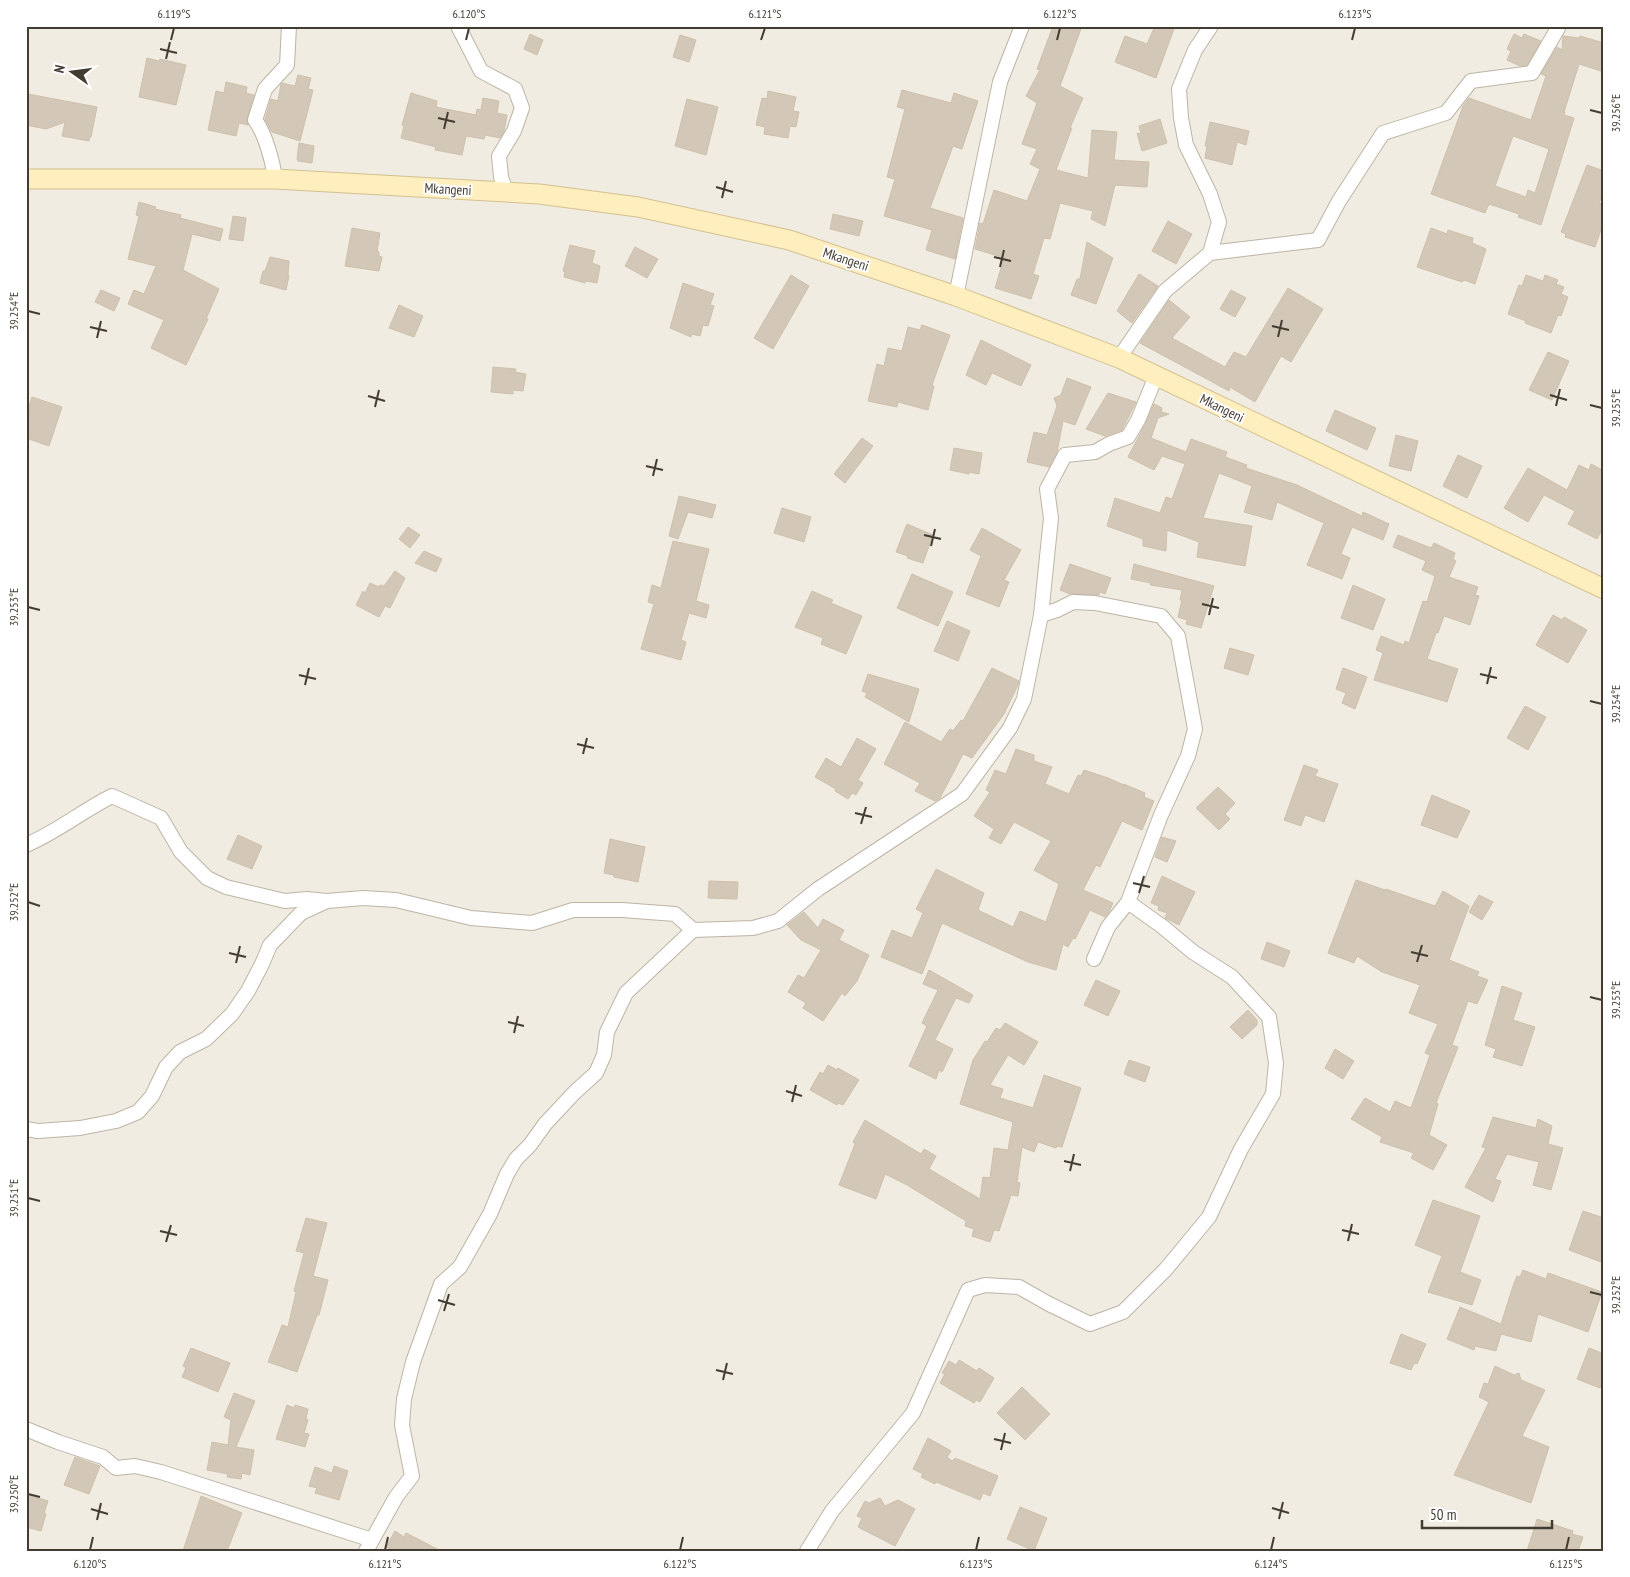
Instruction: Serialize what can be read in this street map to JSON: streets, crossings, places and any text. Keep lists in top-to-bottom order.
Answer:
{
  "streets": {
    "street": ["Mkangeni"]
  },
  "scale_bar": "50 m",
  "north": "left",
  "coordinates": [
    "6.119°S",
    "6.120°S",
    "6.121°S",
    "6.122°S",
    "6.123°S",
    "39.256°E",
    "39.254°E",
    "39.255°E",
    "39.253°E",
    "39.252°E",
    "39.251°E",
    "39.250°E",
    "6.124°S",
    "6.125°S"
  ]
}
